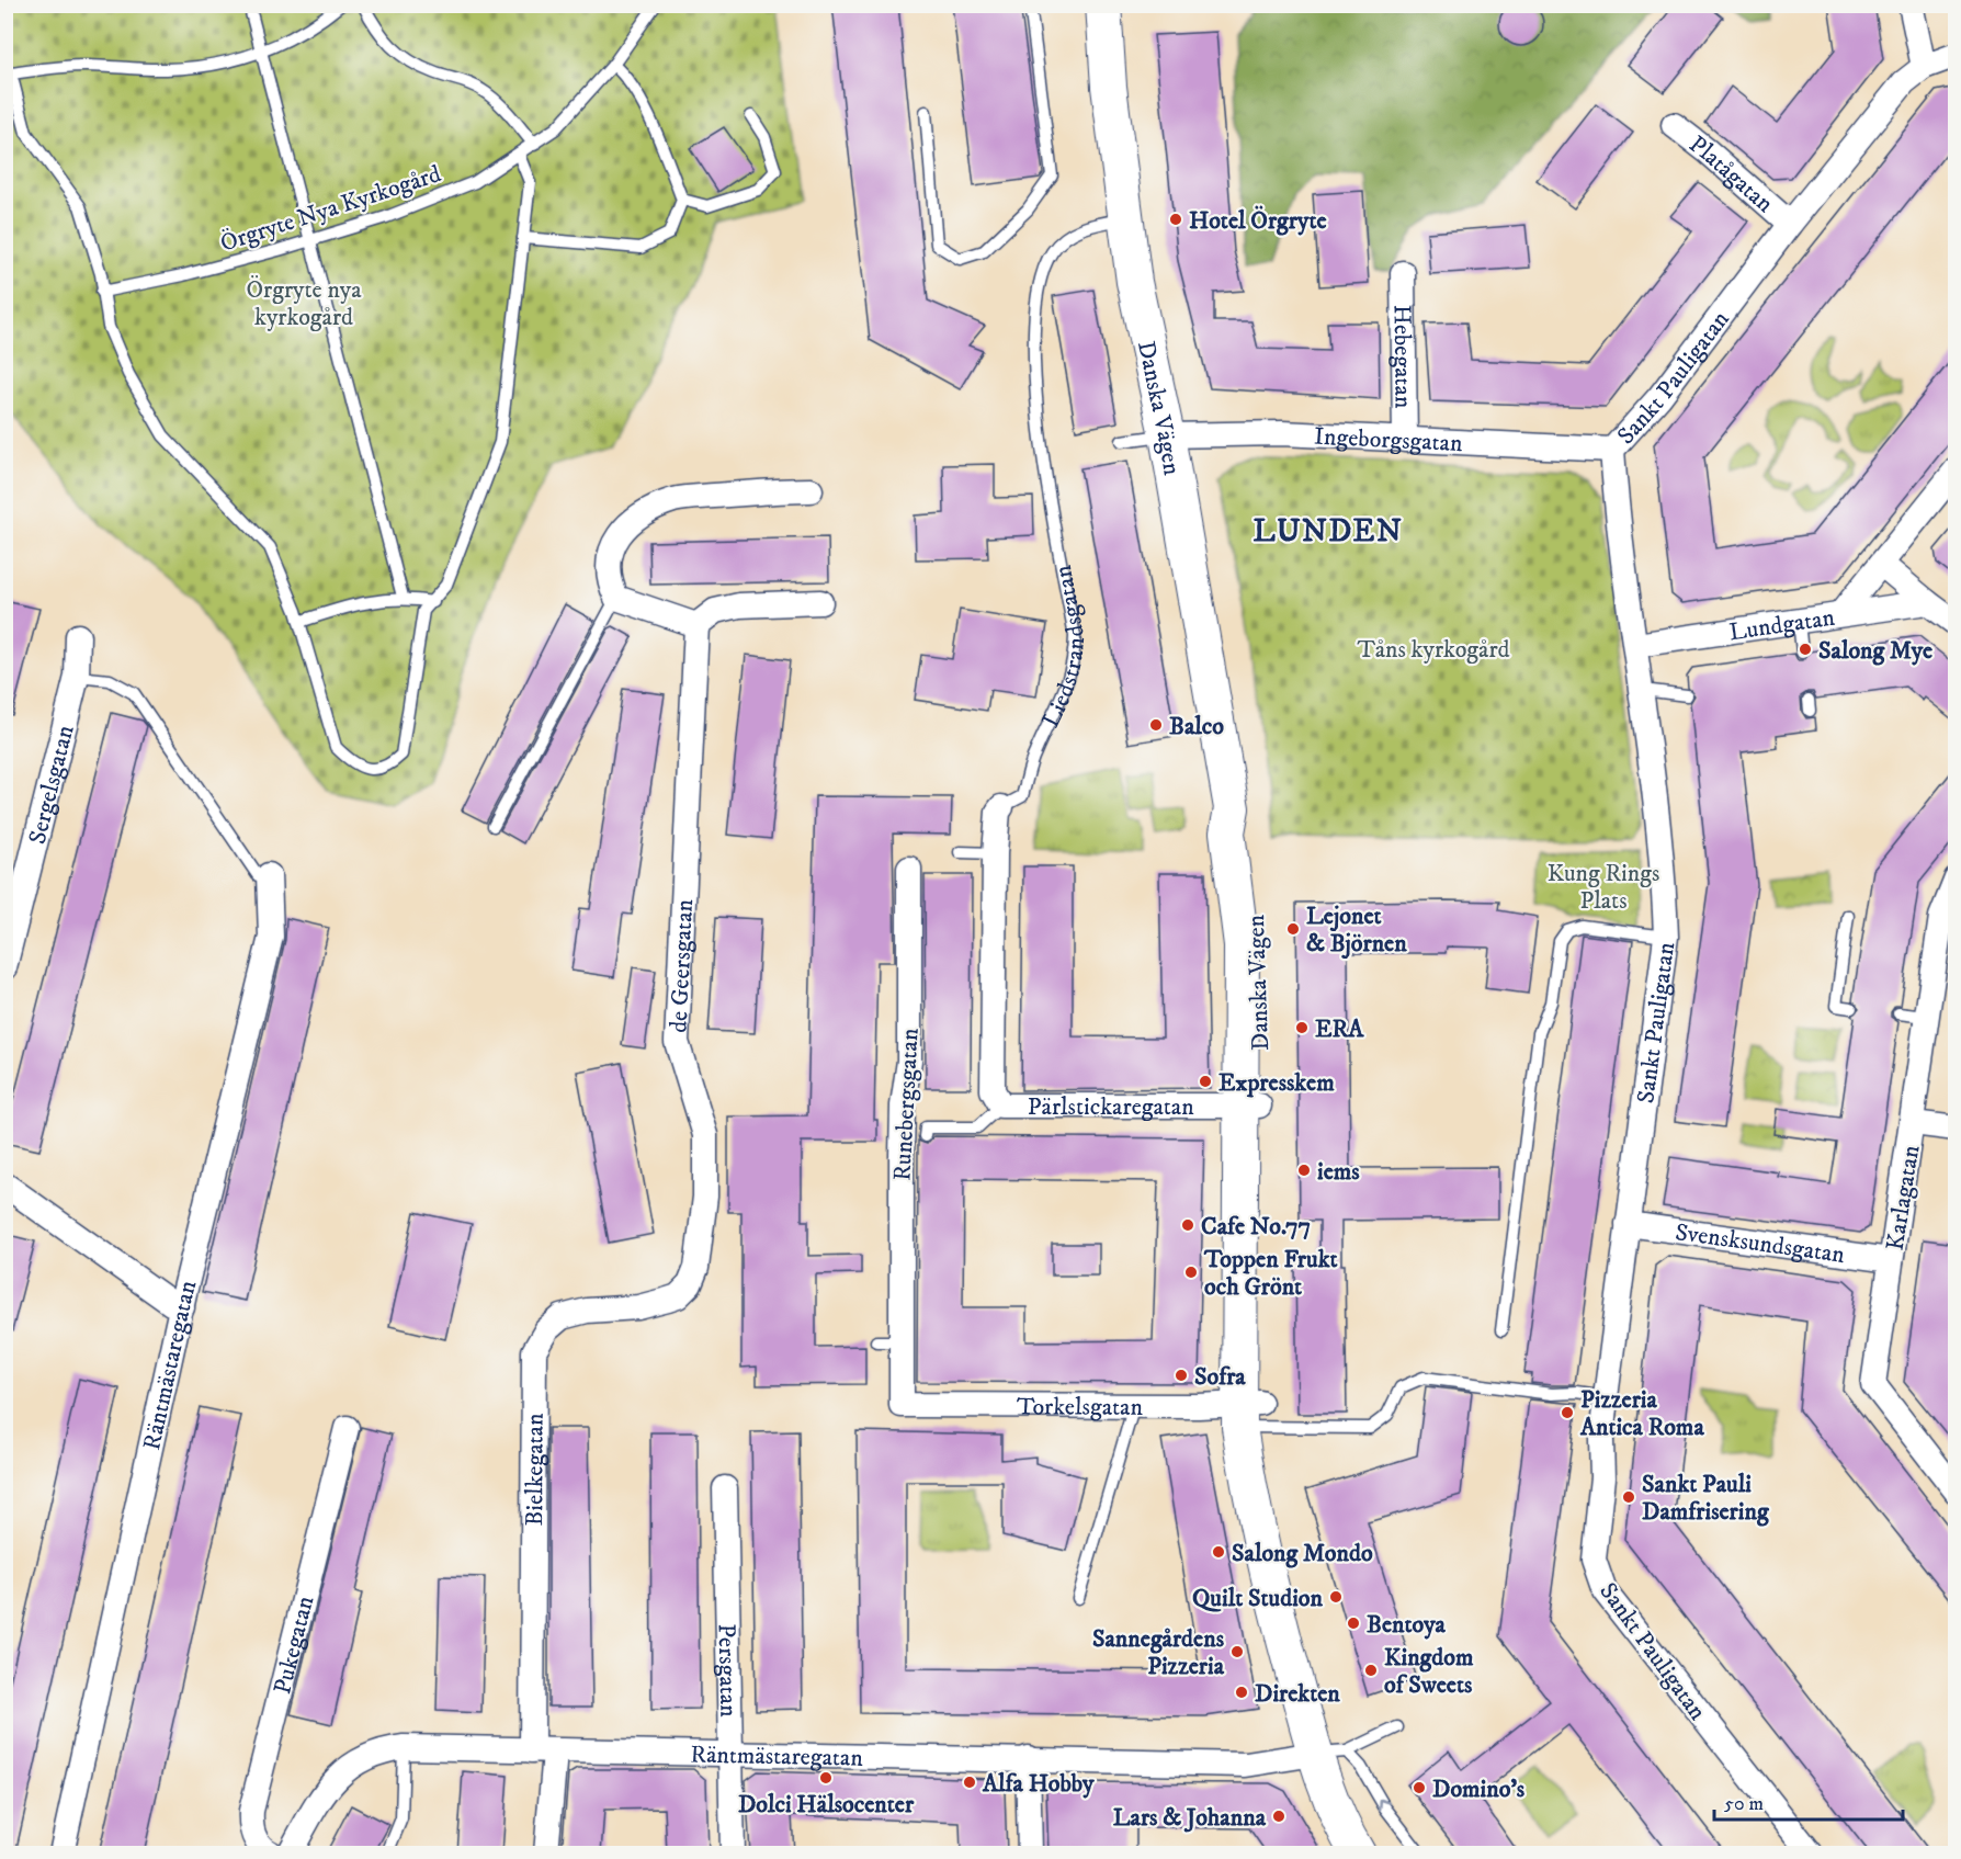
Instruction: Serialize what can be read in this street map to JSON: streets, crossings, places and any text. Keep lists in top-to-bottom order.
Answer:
{
  "streets": {
    "street": [
      "Platågatan",
      "Hebegatan",
      "Sankt Pauligatan",
      "Danska Vägen",
      "Ingeborgsgatan",
      "Lundgatan",
      "Liedstrandsgatan",
      "Sergelsgatan",
      "de Geersgatan",
      "Runebergsgatan",
      "Pärlstickaregatan",
      "Karlagatan",
      "Svensksundsgatan",
      "Räntmästaregatan",
      "Torkelsgatan",
      "Bielkegatan",
      "Pukegatan",
      "Persgatan"
    ],
    "lane": ["Örgryte Nya Kyrkogård"]
  },
  "crossings": [
    ["Platågatan", "Sankt Pauligatan"],
    ["Hebegatan", "Ingeborgsgatan"],
    ["Sankt Pauligatan", "Ingeborgsgatan"],
    ["Sankt Pauligatan", "Lundgatan"],
    ["Sankt Pauligatan", "Svensksundsgatan"],
    ["Danska Vägen", "Ingeborgsgatan"],
    ["Danska Vägen", "Liedstrandsgatan"],
    ["Danska Vägen", "Pärlstickaregatan"],
    ["Danska Vägen", "Räntmästaregatan"],
    ["Danska Vägen", "Torkelsgatan"],
    ["Liedstrandsgatan", "Pärlstickaregatan"],
    ["de Geersgatan", "Bielkegatan"],
    ["Runebergsgatan", "Torkelsgatan"],
    ["Karlagatan", "Svensksundsgatan"],
    ["Räntmästaregatan", "Bielkegatan"],
    ["Räntmästaregatan", "Persgatan"]
  ],
  "districts": ["LUNDEN"],
  "parks": ["Örgryte nya kyrkogård", "Tåns kyrkogård", "Kung Rings Plats"],
  "places": [
    "Hotel Örgryte",
    "Salong Mye",
    "Balco",
    "Lejonet & Björnen",
    "ERA",
    "Expresskem",
    "iems",
    "Cafe No.77",
    "Toppen Frukt och Grönt",
    "Sofra",
    "Pizzeria Antica Roma",
    "Sankt Pauli Damfrisering",
    "Salong Mondo",
    "Quilt Studion",
    "Bentoya",
    "Sannegårdens Pizzeria",
    "Kingdom of Sweets",
    "Direkten",
    "Dolci Hälsocenter",
    "Alfa Hobby",
    "Domino's",
    "Lars & Johanna"
  ],
  "scale_bar": "50 m"
}
